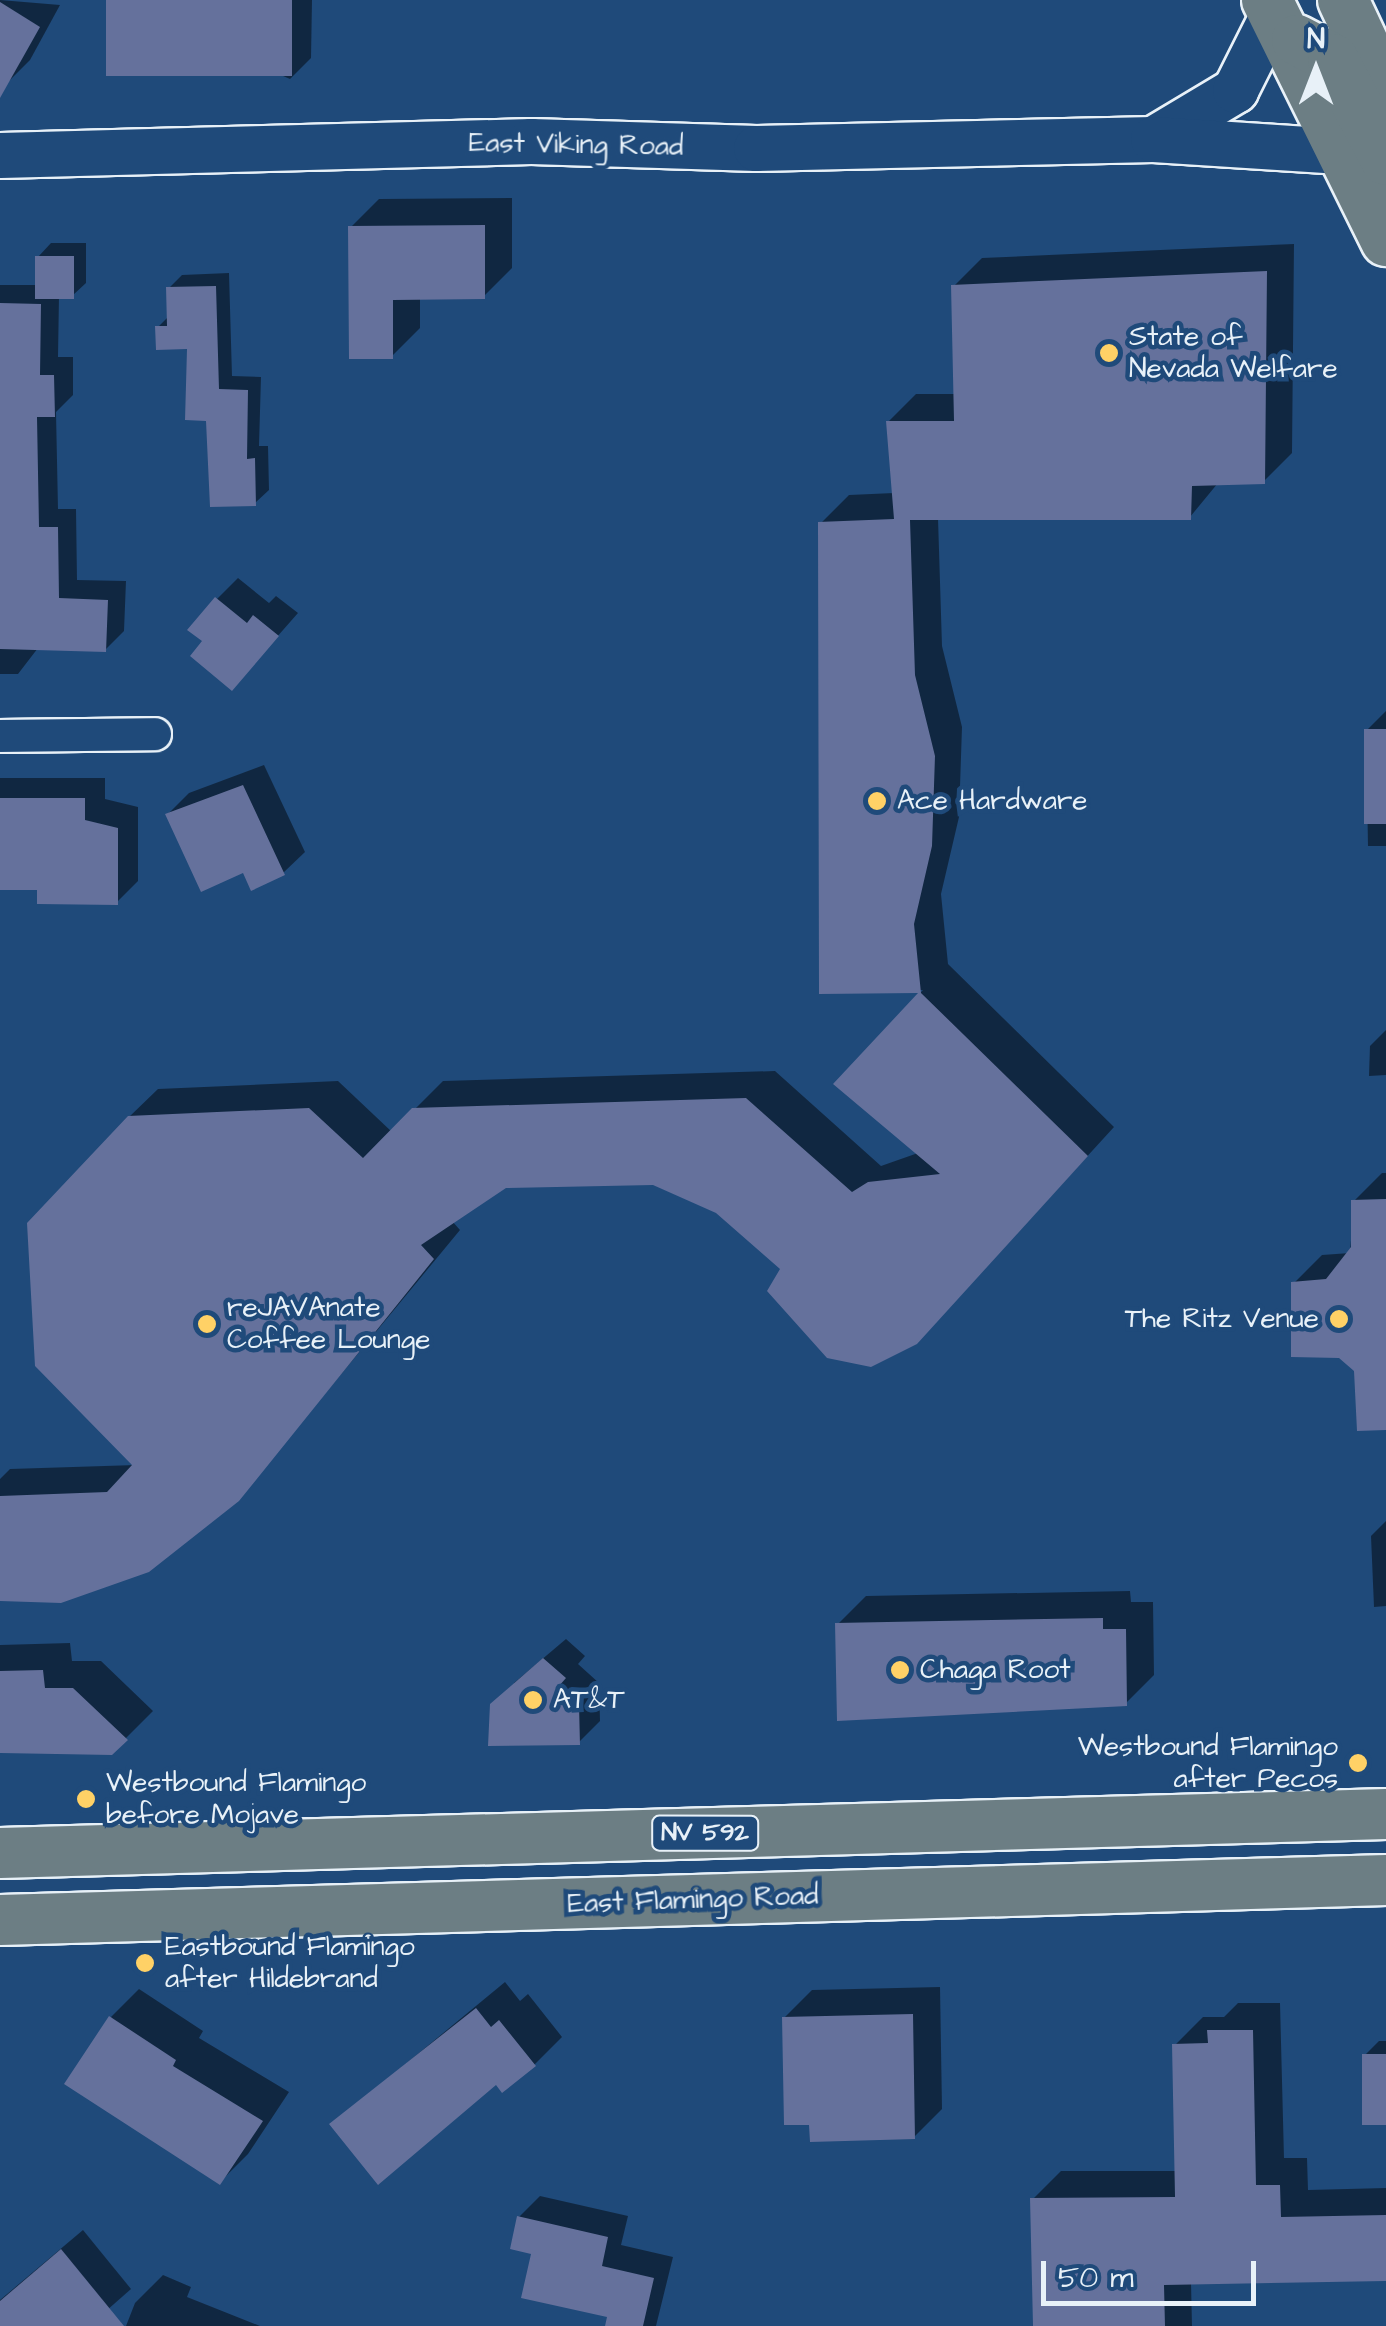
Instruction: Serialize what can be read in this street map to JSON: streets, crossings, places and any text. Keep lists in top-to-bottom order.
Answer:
{
  "streets": {
    "main road": ["NV 592", "East Flamingo Road"],
    "street": ["East Viking Road"]
  },
  "places": [
    "State of Nevada Welfare",
    "Ace Hardware",
    "The Ritz Venue",
    "reJAVAnate Coffee Lounge",
    "Chaga Root",
    "AT&T",
    "Westbound Flamingo after Pecos",
    "Westbound Flamingo before Mojave",
    "Eastbound Flamingo after Hildebrand"
  ],
  "scale_bar": "50 m",
  "north": "top"
}
